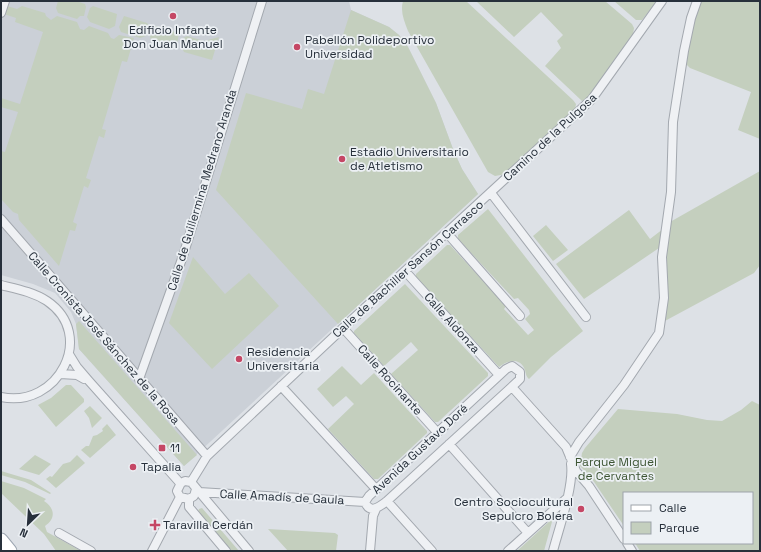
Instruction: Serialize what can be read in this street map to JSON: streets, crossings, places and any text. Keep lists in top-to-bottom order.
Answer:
{
  "streets": {
    "street": [
      "Camino de la Pulgosa",
      "Calle de Guillermina Medrano Aranda",
      "Calle de Bachiller Sansón Carrasco",
      "Calle Aldonza",
      "Calle Cronista José Sánchez de la Rosa",
      "Calle Rocinante",
      "Avenida Gustavo Doré",
      "Calle Amadís de Gaula"
    ]
  },
  "crossings": [
    ["Camino de la Pulgosa", "Calle de Bachiller Sansón Carrasco"],
    ["Calle de Guillermina Medrano Aranda", "Calle Cronista José Sánchez de la Rosa"],
    ["Calle de Bachiller Sansón Carrasco", "Calle Aldonza"],
    ["Calle de Bachiller Sansón Carrasco", "Calle Cronista José Sánchez de la Rosa"],
    ["Calle de Bachiller Sansón Carrasco", "Calle Rocinante"],
    ["Calle de Bachiller Sansón Carrasco", "Calle Amadís de Gaula"],
    ["Calle Aldonza", "Avenida Gustavo Doré"],
    ["Calle Rocinante", "Avenida Gustavo Doré"],
    ["Avenida Gustavo Doré", "Calle Amadís de Gaula"]
  ],
  "parks": ["Parque Miguel de Cervantes"],
  "places": {
    "other": [
      "Edificio Infante Don Juan Manuel",
      "Pabellón Polideportivo Universidad",
      "Estadio Universitario de Atletismo",
      "Residencia Universitaria",
      "Tapalia",
      "Centro Sociocultural Sepulcro Bolera"
    ],
    "transit": ["11"],
    "health": ["Taravilla Cerdán"]
  },
  "legend": ["Calle", "Parque"],
  "north": "bottom left"
}
